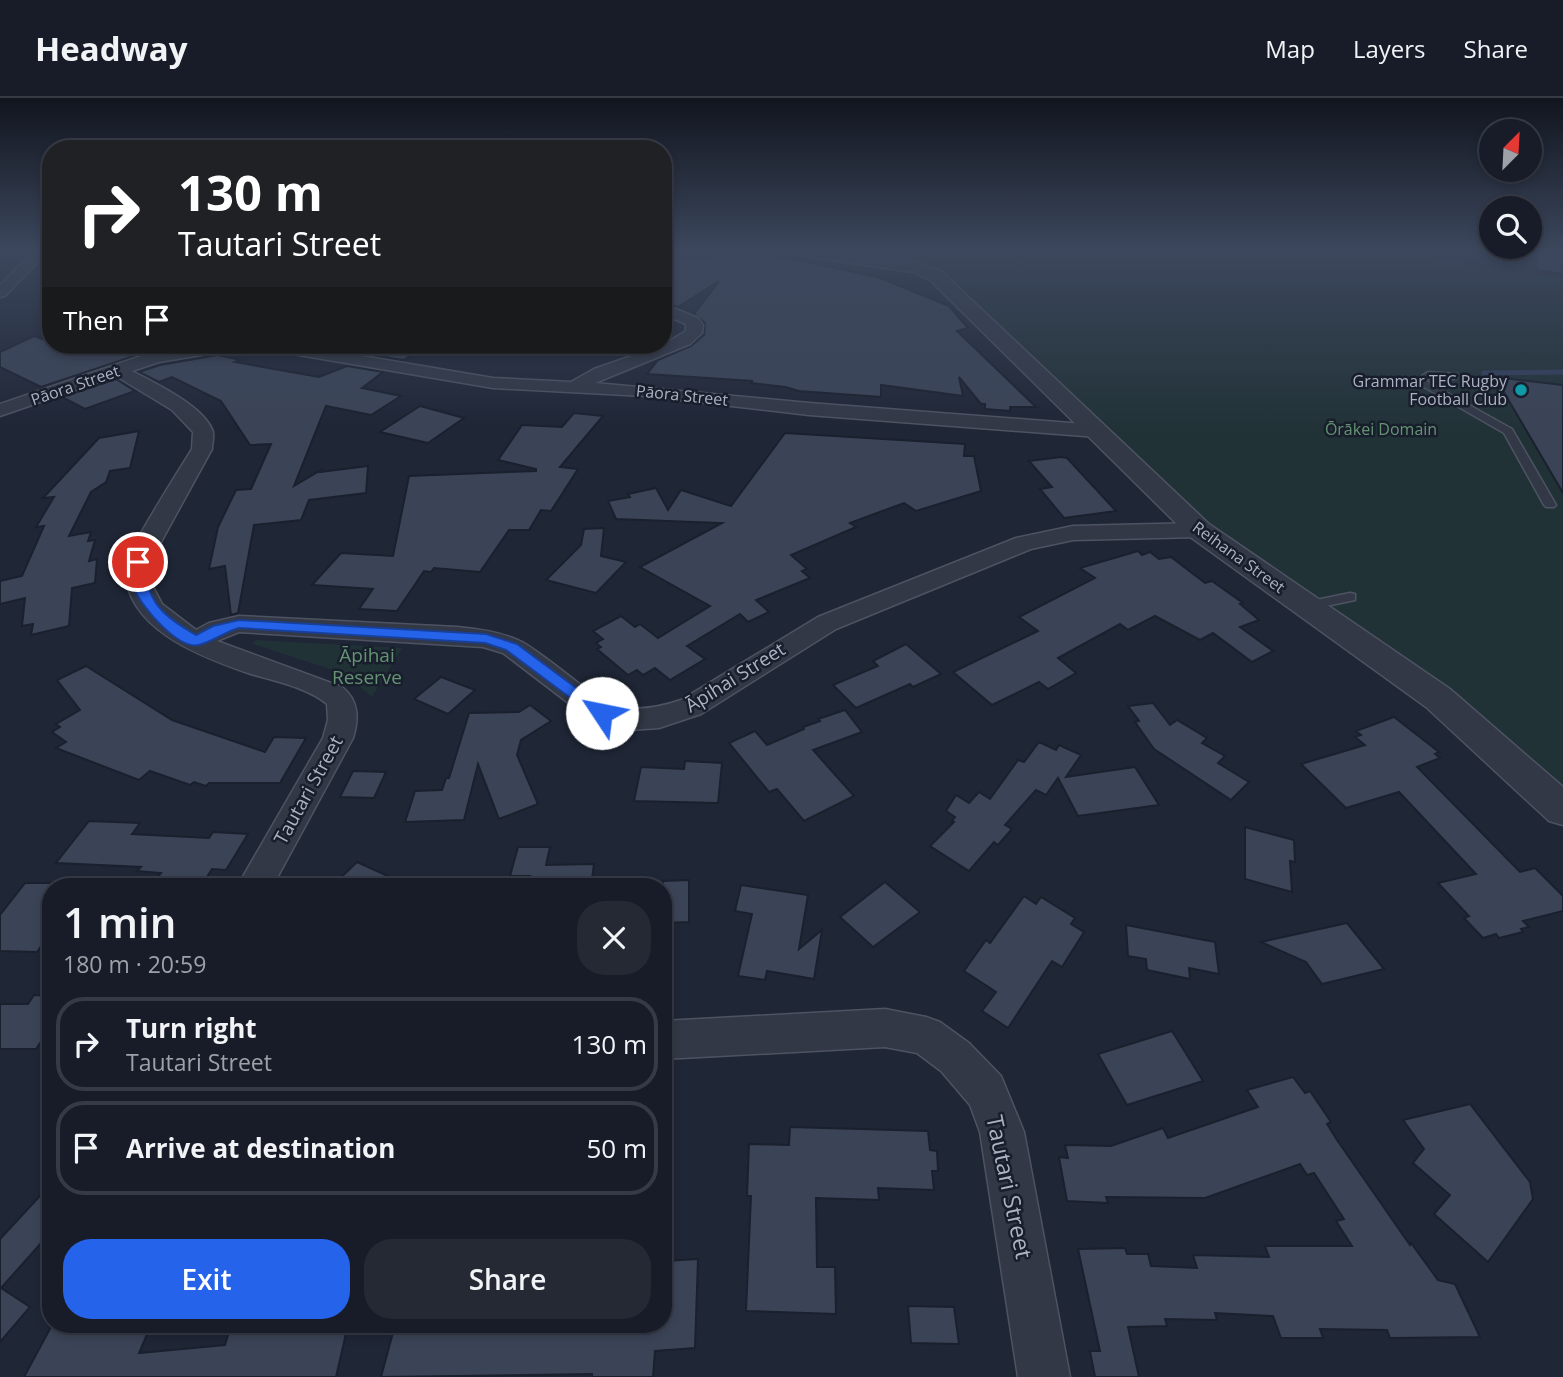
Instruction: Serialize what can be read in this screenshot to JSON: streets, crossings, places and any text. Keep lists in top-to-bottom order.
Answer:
{
  "streets": {
    "street": [
      "Pāora Street",
      "Reihana Street",
      "Āpihai Street",
      "Tautari Street"
    ]
  },
  "crossings": [
    ["Pāora Street", "Reihana Street"],
    ["Pāora Street", "Tautari Street"],
    ["Reihana Street", "Āpihai Street"],
    ["Āpihai Street", "Tautari Street"]
  ],
  "parks": ["Ōrākei Domain", "Āpihai Reserve"],
  "places": ["Grammar TEC Rugby Football Club"],
  "north": "top right",
  "page": {
    "header": "Headway",
    "nav": ["Map", "Layers", "Share"],
    "turn": ["130 m", "Tautari Street"],
    "then": "Then",
    "heading": ["1 min", "180 m · 20:59"],
    "list": [
      {
        "name": "Turn right",
        "note": "Tautari Street",
        "value": "130 m"
      },
      {
        "name": "Arrive at destination",
        "value": "50 m"
      }
    ],
    "buttons": ["Exit", "Share"]
  }
}
